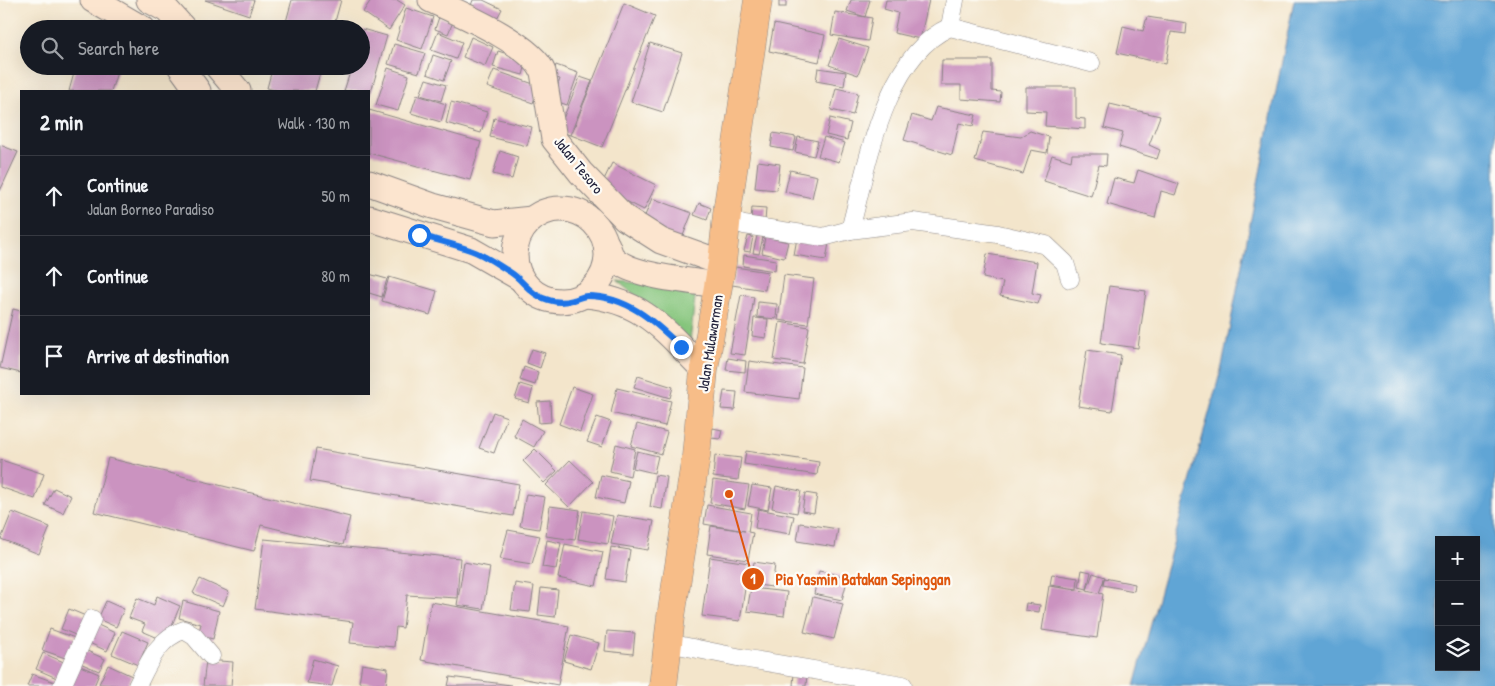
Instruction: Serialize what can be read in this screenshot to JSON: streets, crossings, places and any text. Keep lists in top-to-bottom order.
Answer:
{
  "streets": {
    "highway": ["Jalan Mulawarman"],
    "street": ["Jalan Tesoro"]
  },
  "crossings": [
    ["Jalan Tesoro", "Jalan Mulawarman"]
  ],
  "places": ["Pia Yasmin Batakan Sepinggan"],
  "page": {
    "search": "Search here",
    "heading": ["2 min", "Walk · 130 m"],
    "list": [
      ["Continue", "Jalan Borneo Paradiso", "50 m"],
      ["Continue", "80 m"],
      "Arrive at destination"
    ],
    "map_buttons": ["+", "−"]
  }
}
